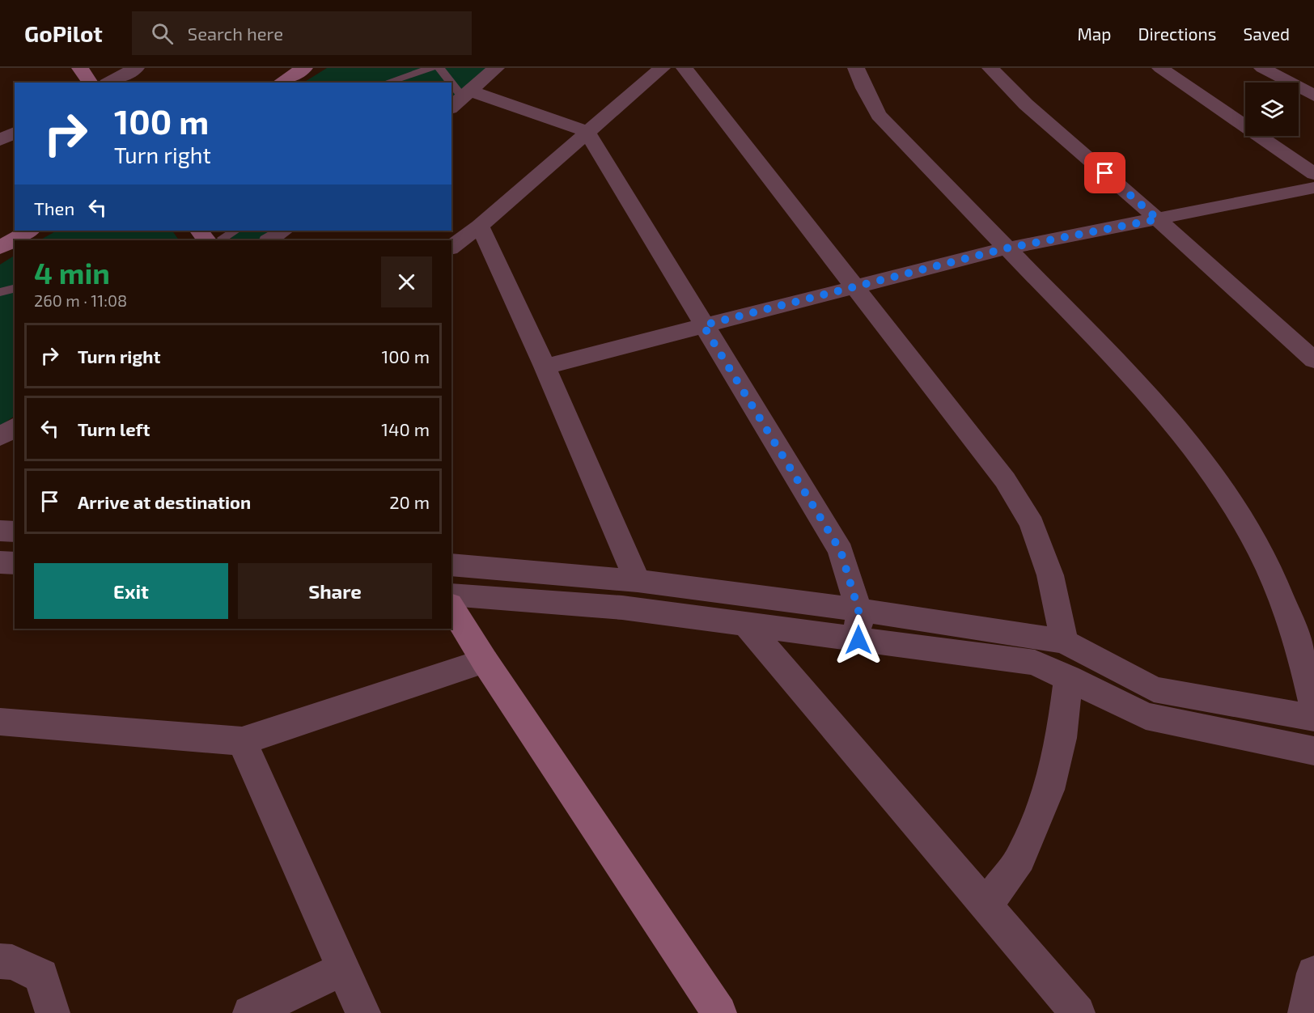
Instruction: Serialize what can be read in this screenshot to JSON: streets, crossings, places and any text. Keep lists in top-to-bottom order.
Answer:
{
  "page": {
    "header": "GoPilot",
    "search": "Search here",
    "nav": ["Map", "Directions", "Saved"],
    "turn": ["100 m", "Turn right"],
    "then": "Then",
    "heading": ["4 min", "260 m · 11:08"],
    "list": [
      {
        "name": "Turn right",
        "value": "100 m"
      },
      {
        "name": "Turn left",
        "value": "140 m"
      },
      {
        "name": "Arrive at destination",
        "value": "20 m"
      }
    ],
    "buttons": ["Exit", "Share"]
  }
}
